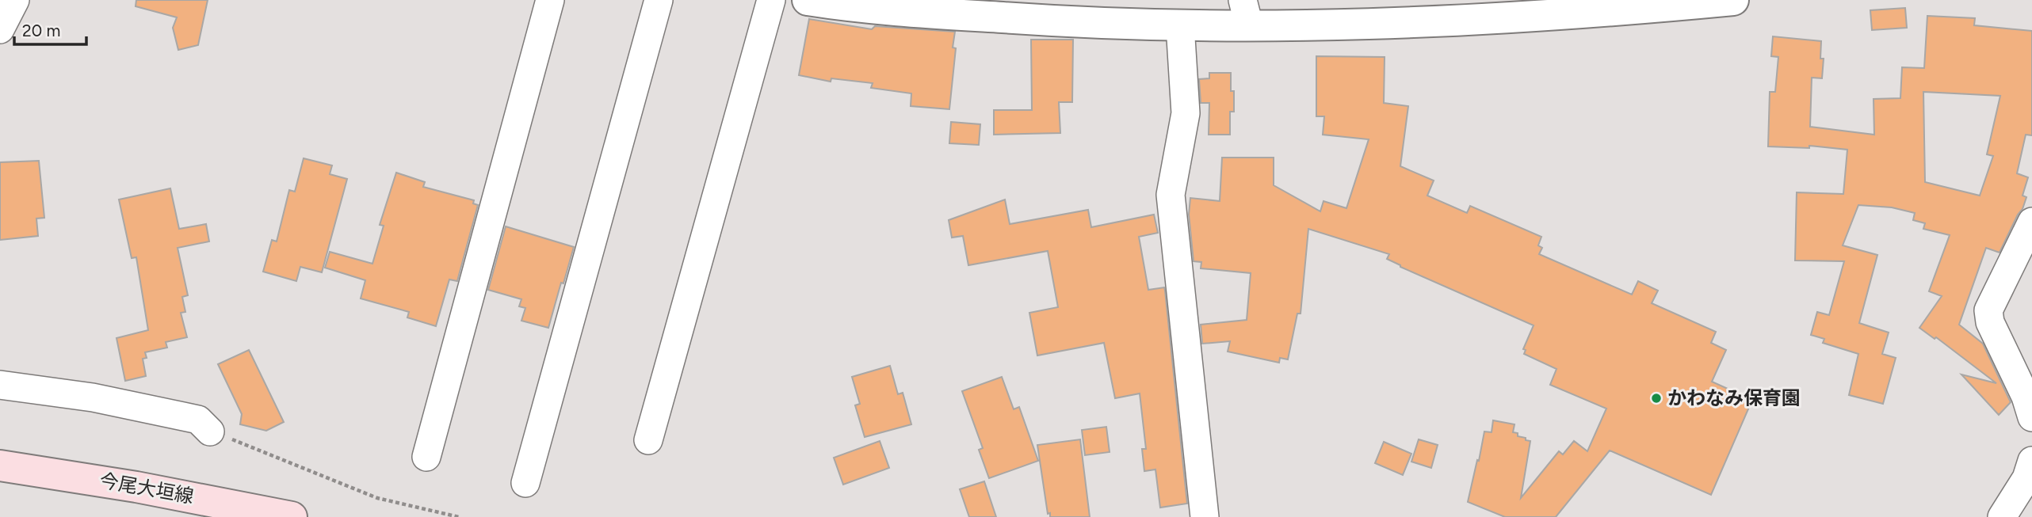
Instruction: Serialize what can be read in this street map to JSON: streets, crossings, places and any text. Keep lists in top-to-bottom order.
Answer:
{
  "streets": {
    "main road": ["今尾大垣線"]
  },
  "places": ["かわなみ保育園"],
  "scale_bar": "20 m"
}
